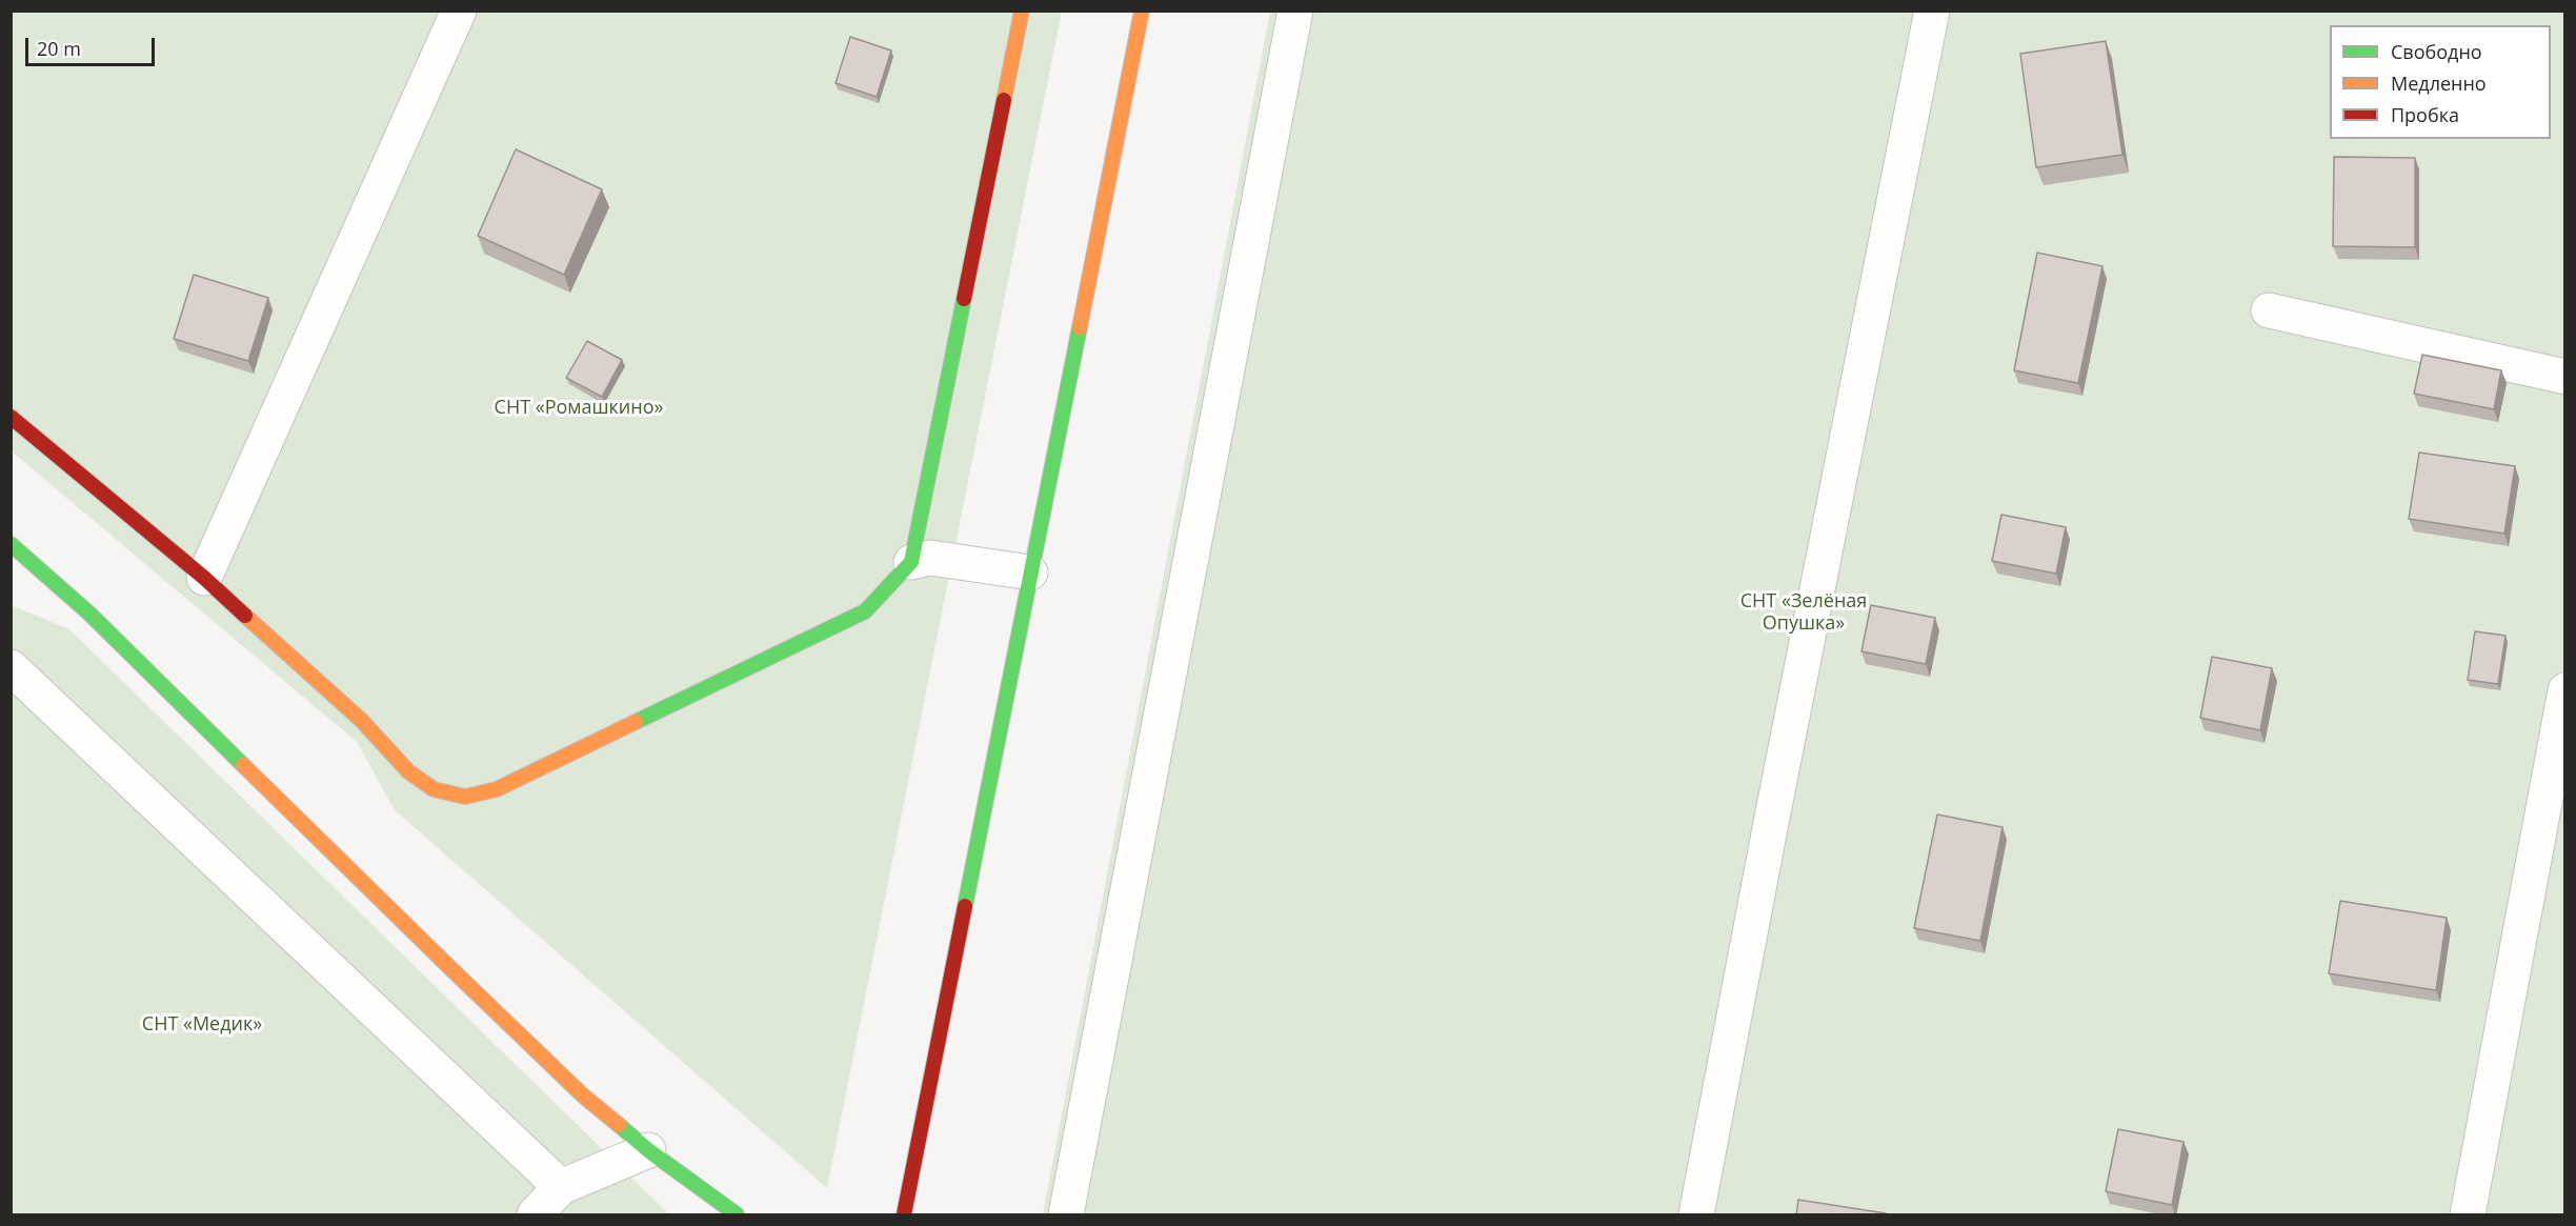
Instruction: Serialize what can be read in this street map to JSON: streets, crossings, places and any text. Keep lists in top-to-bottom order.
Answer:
{
  "parks": ["СНТ «Ромашкино»", "СНТ «Зелёная Опушка»", "СНТ «Медик»"],
  "legend": ["Свободно", "Медленно", "Пробка"],
  "scale_bar": "20 m"
}
